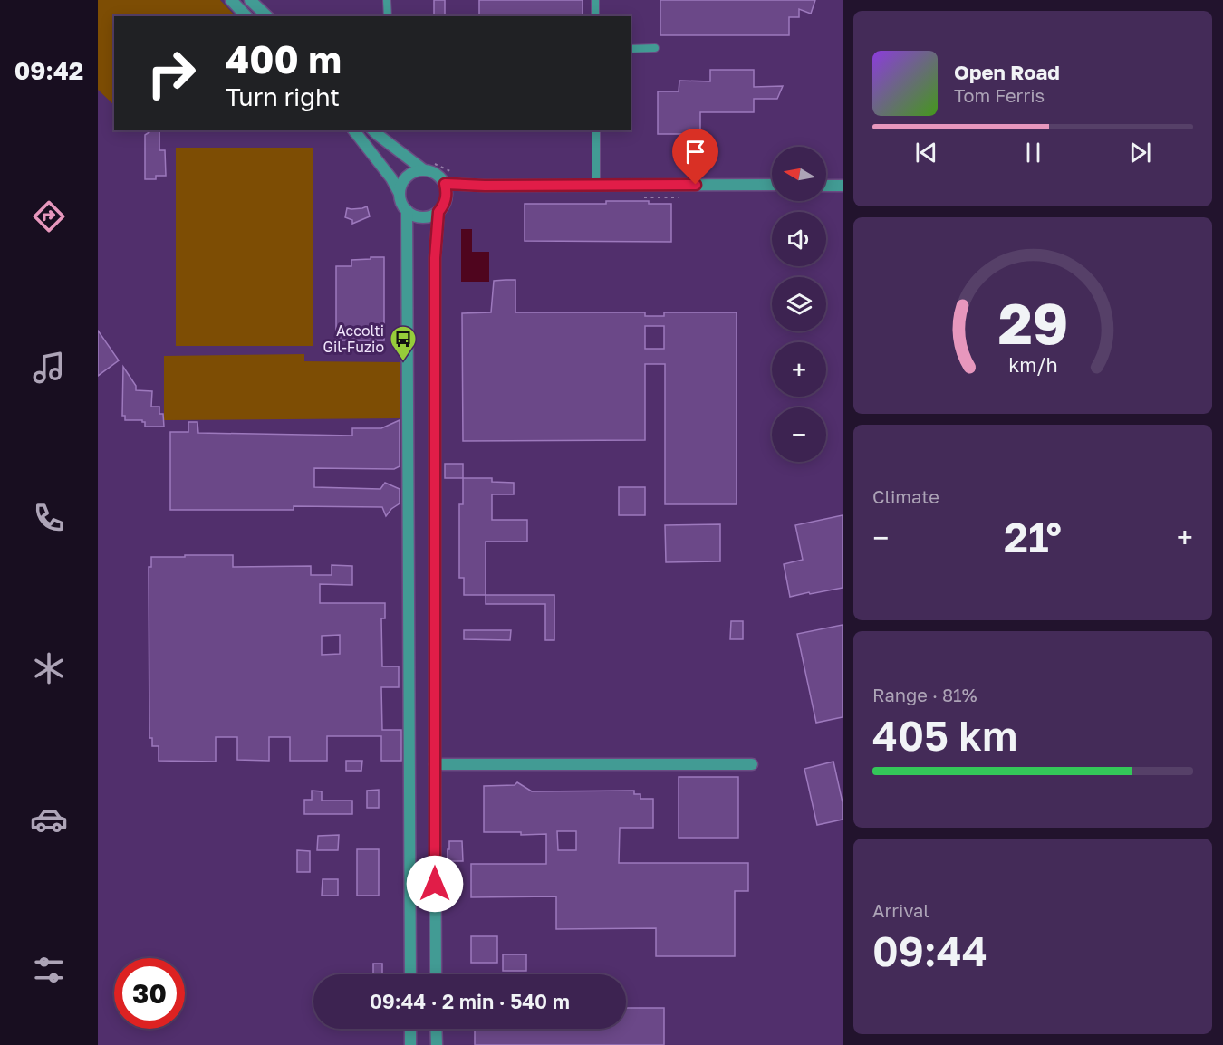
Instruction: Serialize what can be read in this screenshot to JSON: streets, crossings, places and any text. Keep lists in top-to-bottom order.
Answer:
{
  "places": {
    "bus stop": ["Accolti Gil-Fuzio"]
  },
  "north": "left",
  "page": {
    "tabs": "09:42",
    "turn": ["400 m", "Turn right"],
    "song": ["Open Road", "Tom Ferris"],
    "map_buttons": ["+", "−"],
    "tile": [
      "Climate",
      ["Range · 81%", "405 km"],
      ["Arrival", "09:44"]
    ],
    "heat": ["−", "21°", "+"],
    "limit": "30",
    "trip": "09:44 · 2 min · 540 m",
    "gauge": ["29", "km/h"]
  }
}
